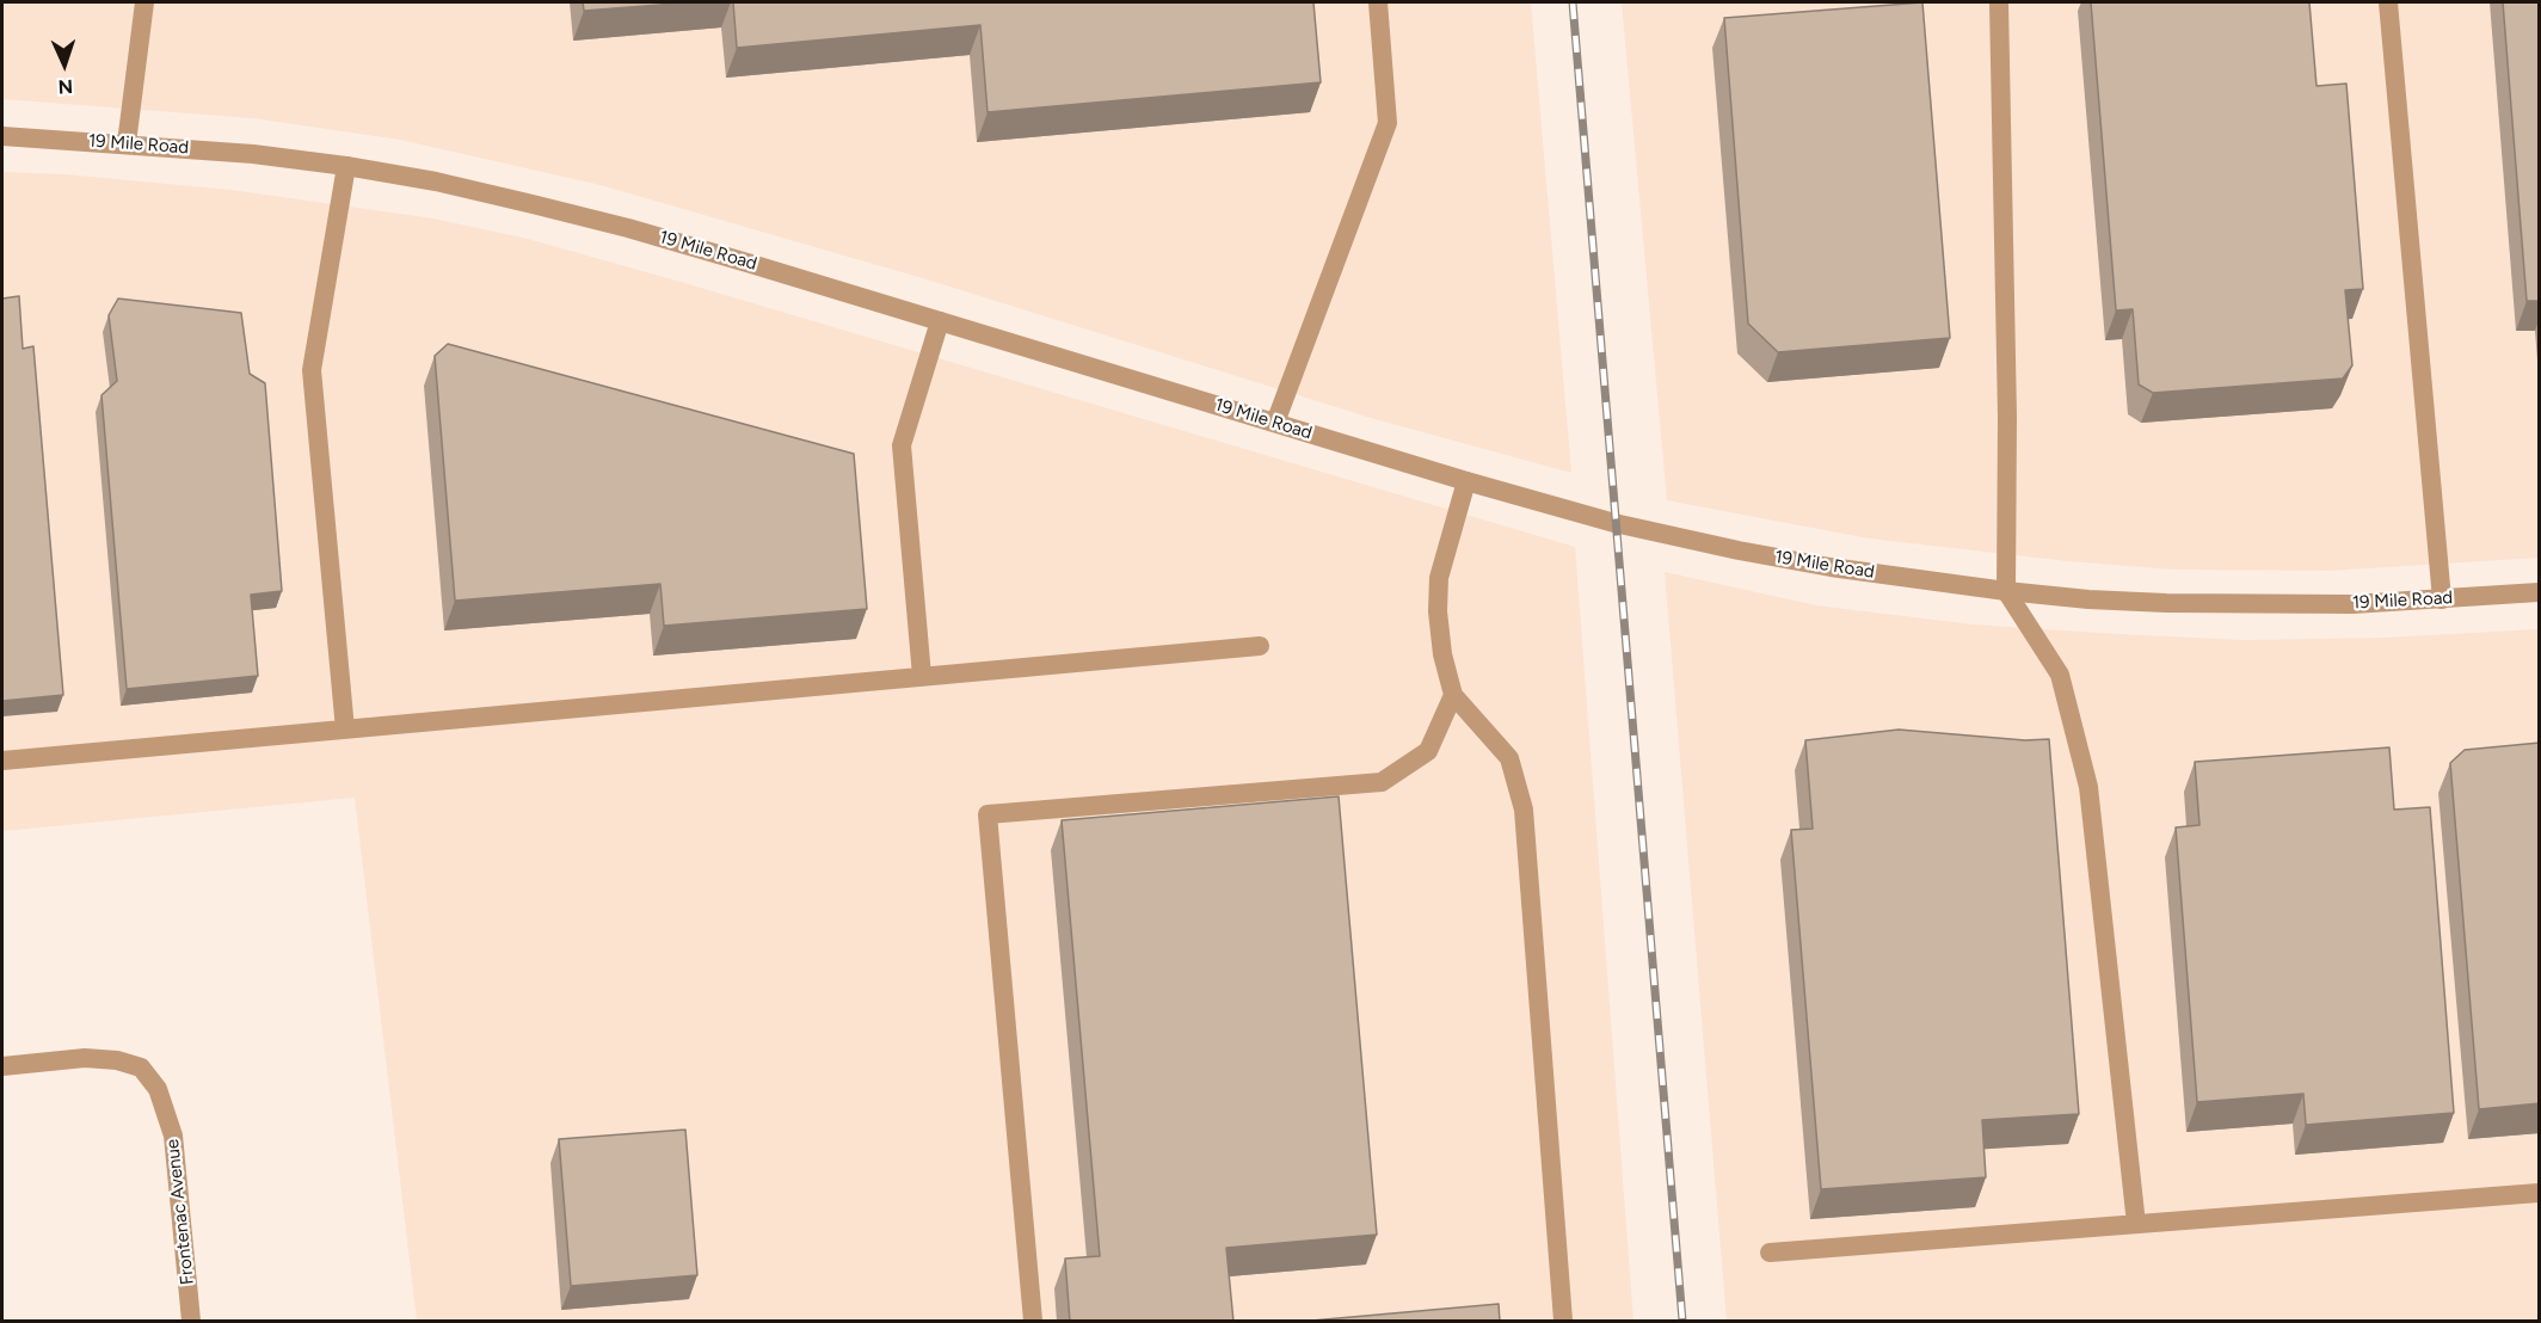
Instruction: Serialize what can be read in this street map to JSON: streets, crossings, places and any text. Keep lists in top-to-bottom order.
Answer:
{
  "streets": {
    "street": ["19 Mile Road", "Frontenac Avenue"]
  },
  "north": "bottom"
}
